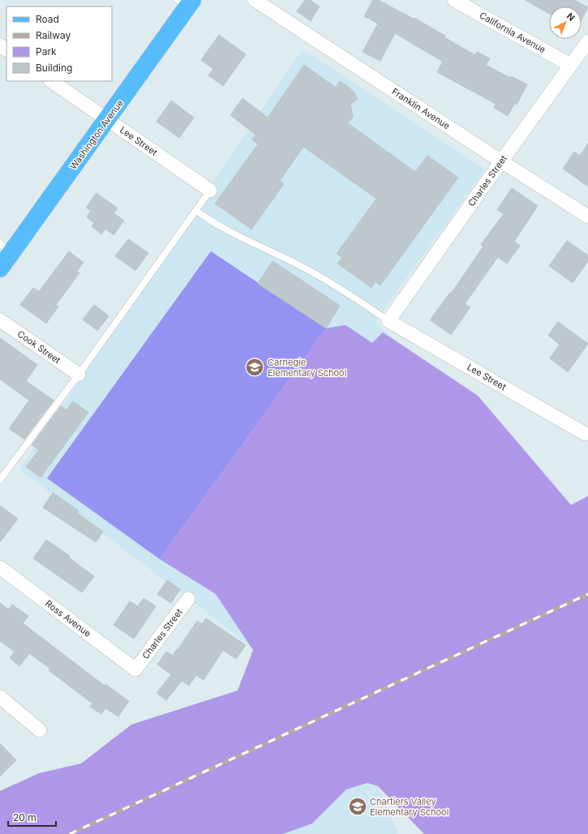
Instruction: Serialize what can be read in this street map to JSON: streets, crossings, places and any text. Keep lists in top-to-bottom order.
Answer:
{
  "streets": {
    "main road": ["Washington Avenue"],
    "street": [
      "California Avenue",
      "Franklin Avenue",
      "Lee Street",
      "Charles Street",
      "Cook Street",
      "Ross Avenue"
    ]
  },
  "crossings": [
    ["California Avenue", "Charles Street"],
    ["Franklin Avenue", "Charles Street"],
    ["Washington Avenue", "Lee Street"],
    ["Lee Street", "Charles Street"],
    ["Charles Street", "Ross Avenue"]
  ],
  "places": {
    "school or university": ["Carnegie Elementary School", "Chartiers Valley Elementary School"]
  },
  "legend": [
    "Road",
    "Railway",
    "Park",
    "Building"
  ],
  "scale_bar": "20 m",
  "north": "top right"
}
